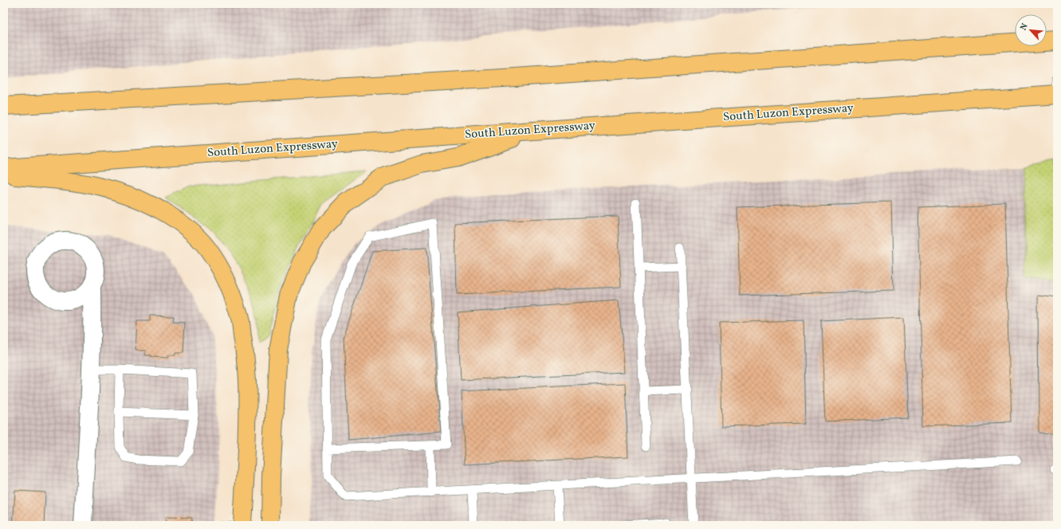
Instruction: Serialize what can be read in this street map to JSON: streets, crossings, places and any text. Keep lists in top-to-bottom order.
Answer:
{
  "streets": {
    "highway": ["South Luzon Expressway"]
  },
  "north": "top left"
}
